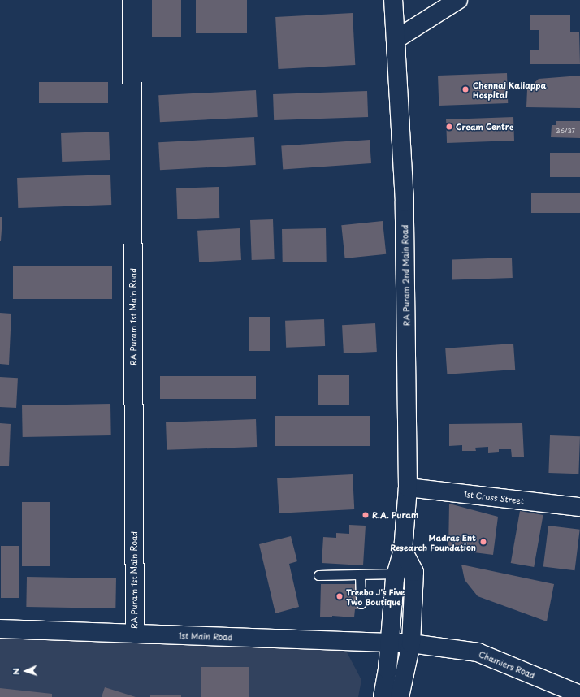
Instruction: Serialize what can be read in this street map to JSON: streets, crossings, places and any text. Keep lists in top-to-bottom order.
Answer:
{
  "streets": {
    "street": [
      "RA Puram 2nd Main Road",
      "RA Puram 1st Main Road",
      "1st Cross Street",
      "1st Main Road",
      "Chamiers Road"
    ]
  },
  "crossings": [
    ["RA Puram 2nd Main Road", "1st Cross Street"],
    ["RA Puram 2nd Main Road", "1st Main Road"],
    ["RA Puram 1st Main Road", "1st Main Road"],
    ["1st Main Road", "Chamiers Road"]
  ],
  "places": [
    "Chennai Kaliappa Hospital",
    "Cream Centre",
    "R.A. Puram",
    "Madras Ent Research Foundation",
    "Treebo J's Five Two Boutique"
  ],
  "house_numbers": ["36/37"],
  "north": "left"
}
